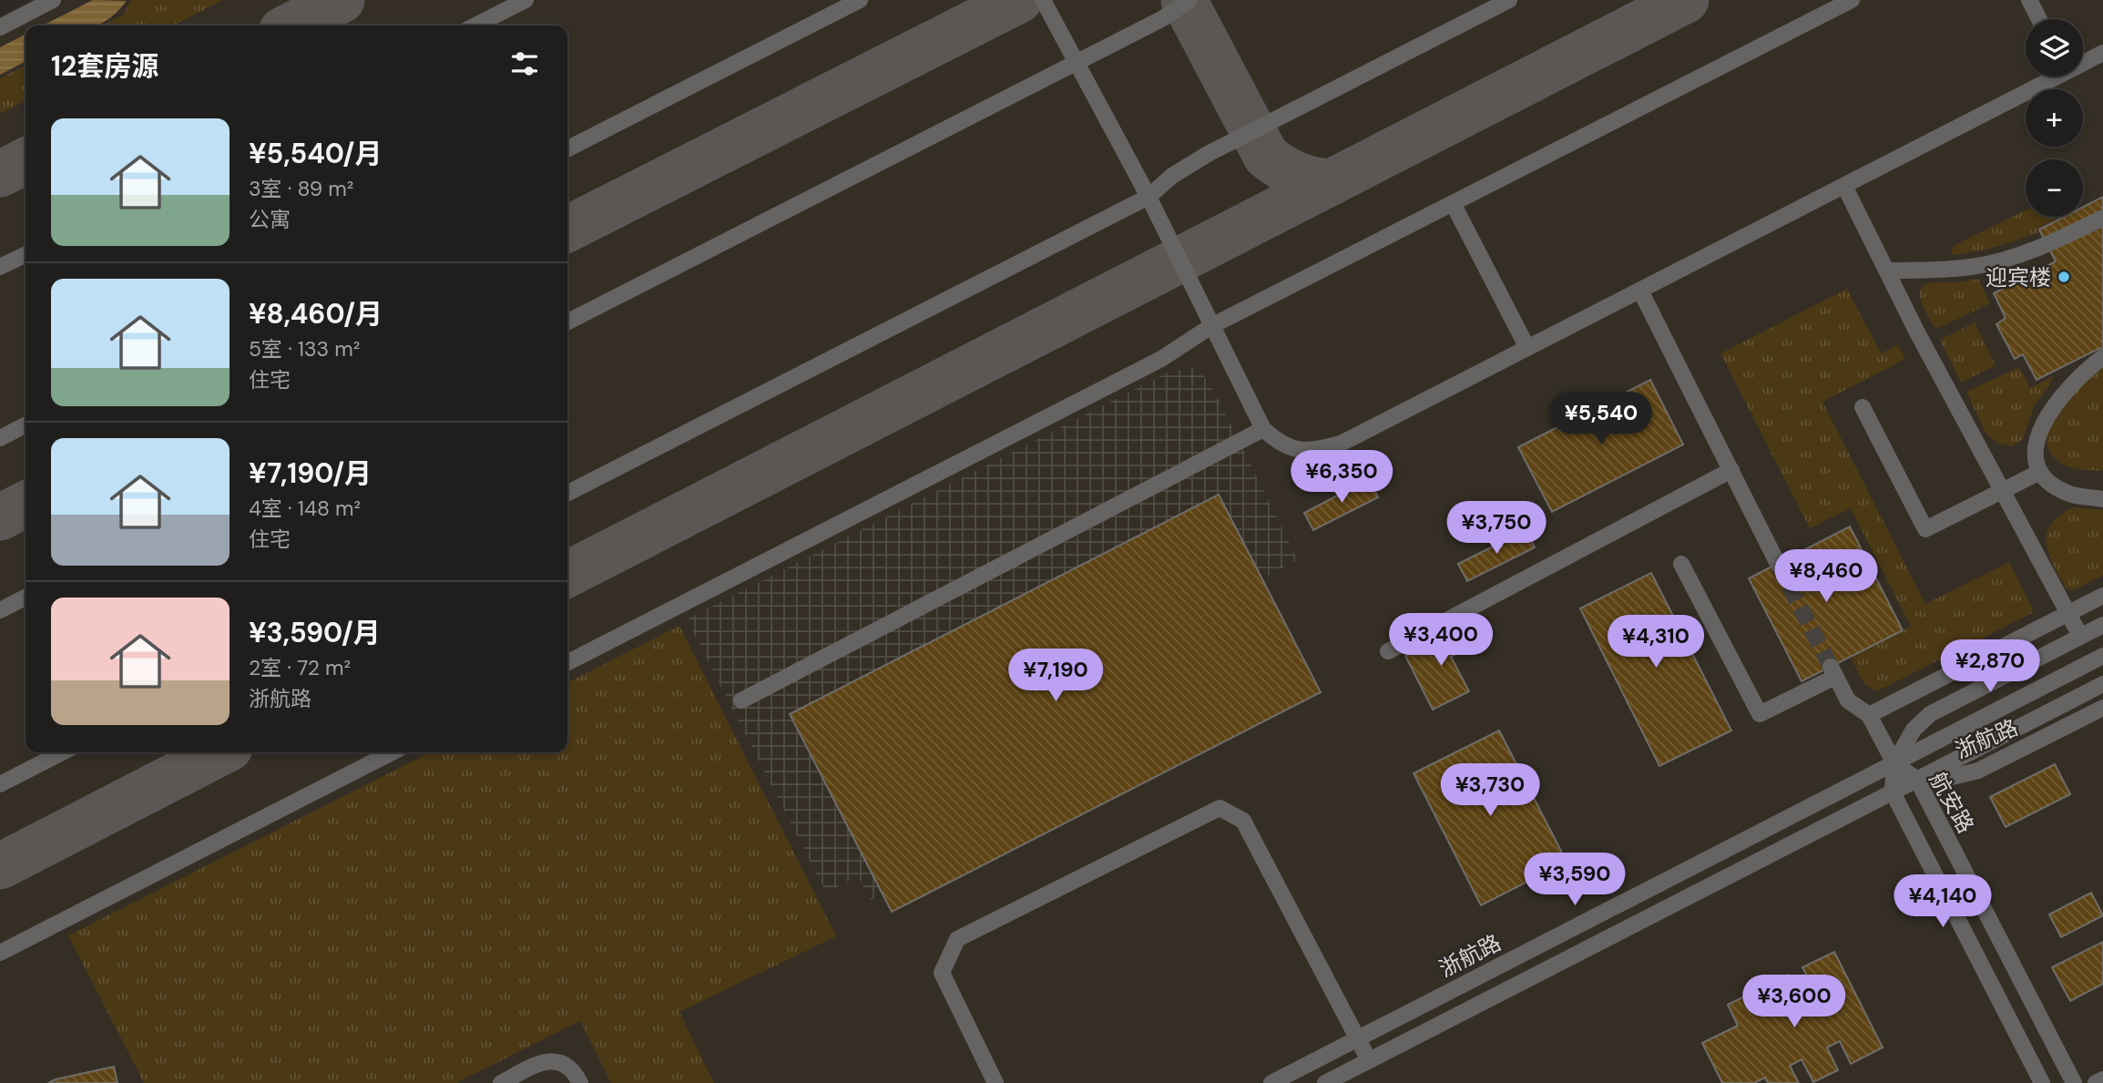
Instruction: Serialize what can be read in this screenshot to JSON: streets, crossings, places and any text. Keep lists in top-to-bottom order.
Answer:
{
  "streets": {
    "street": ["浙航路", "航安路"]
  },
  "crossings": [
    ["浙航路", "航安路"]
  ],
  "places": ["迎宾楼"],
  "page": {
    "map_buttons": ["+", "−"],
    "heading": "12套房源",
    "list": [
      {
        "name": "¥5,540/月",
        "note": "3室 · 89 m² · 公寓"
      },
      {
        "name": "¥8,460/月",
        "note": "5室 · 133 m² · 住宅"
      },
      {
        "name": "¥7,190/月",
        "note": "4室 · 148 m² · 住宅"
      },
      {
        "name": "¥3,590/月",
        "note": "2室 · 72 m² · 浙航路"
      }
    ],
    "price": [
      "¥5,540",
      "¥6,350",
      "¥3,750",
      "¥8,460",
      "¥3,400",
      "¥4,310",
      "¥2,870",
      "¥7,190",
      "¥3,730",
      "¥3,590",
      "¥4,140",
      "¥3,600"
    ]
  }
}
